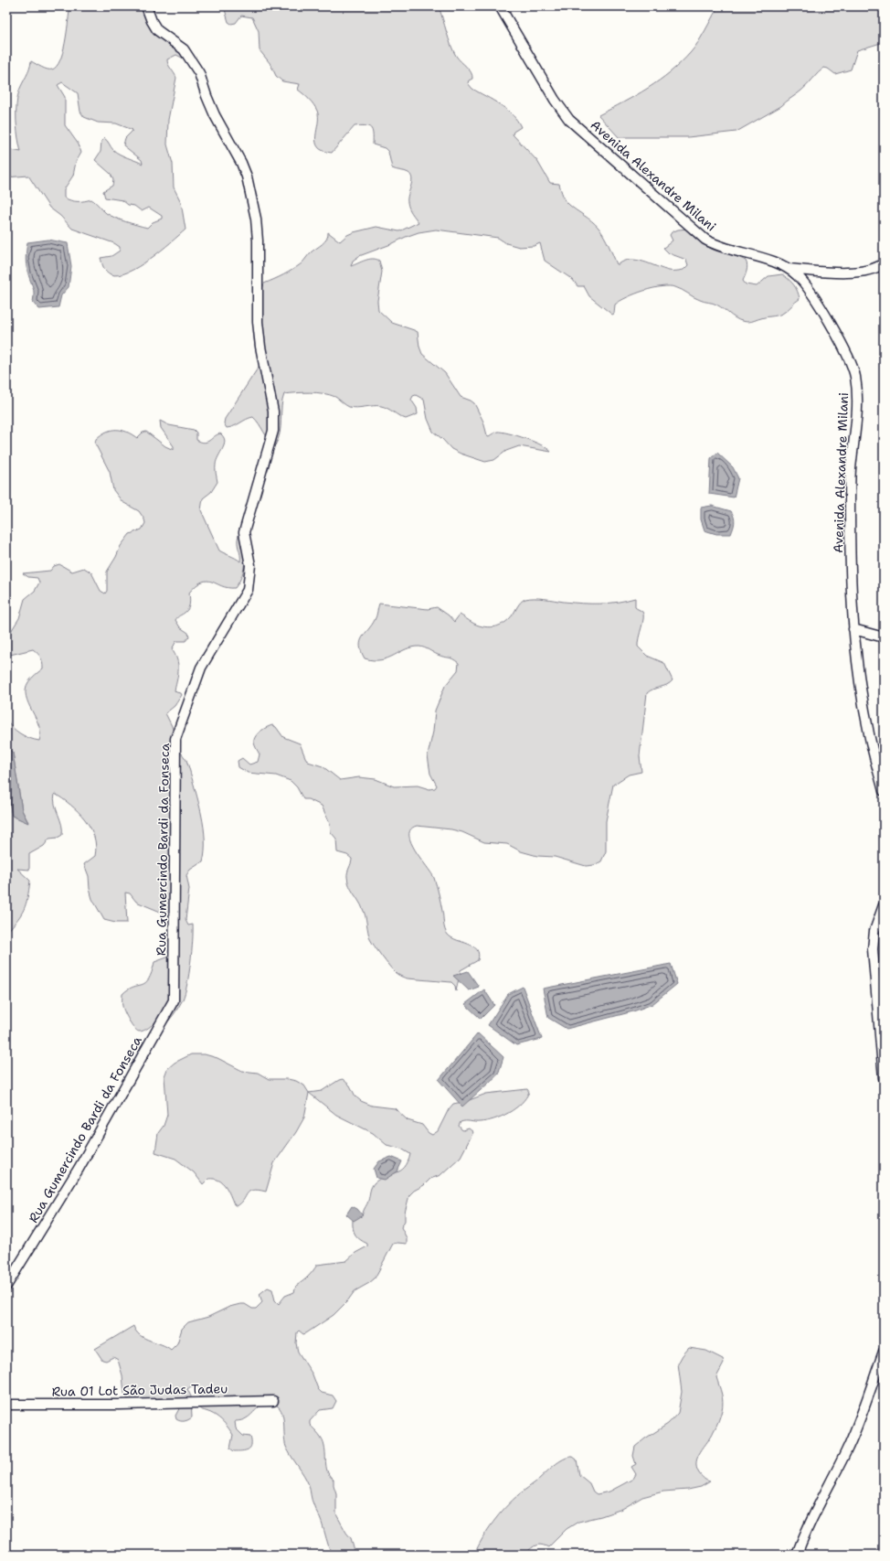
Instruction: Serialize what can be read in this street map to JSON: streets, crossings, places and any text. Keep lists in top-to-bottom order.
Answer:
{
  "streets": {
    "street": ["Avenida Alexandre Milani", "Rua Gumercindo Bardi da Fonseca", "Rua 01 Lot São Judas Tadeu"]
  }
}
